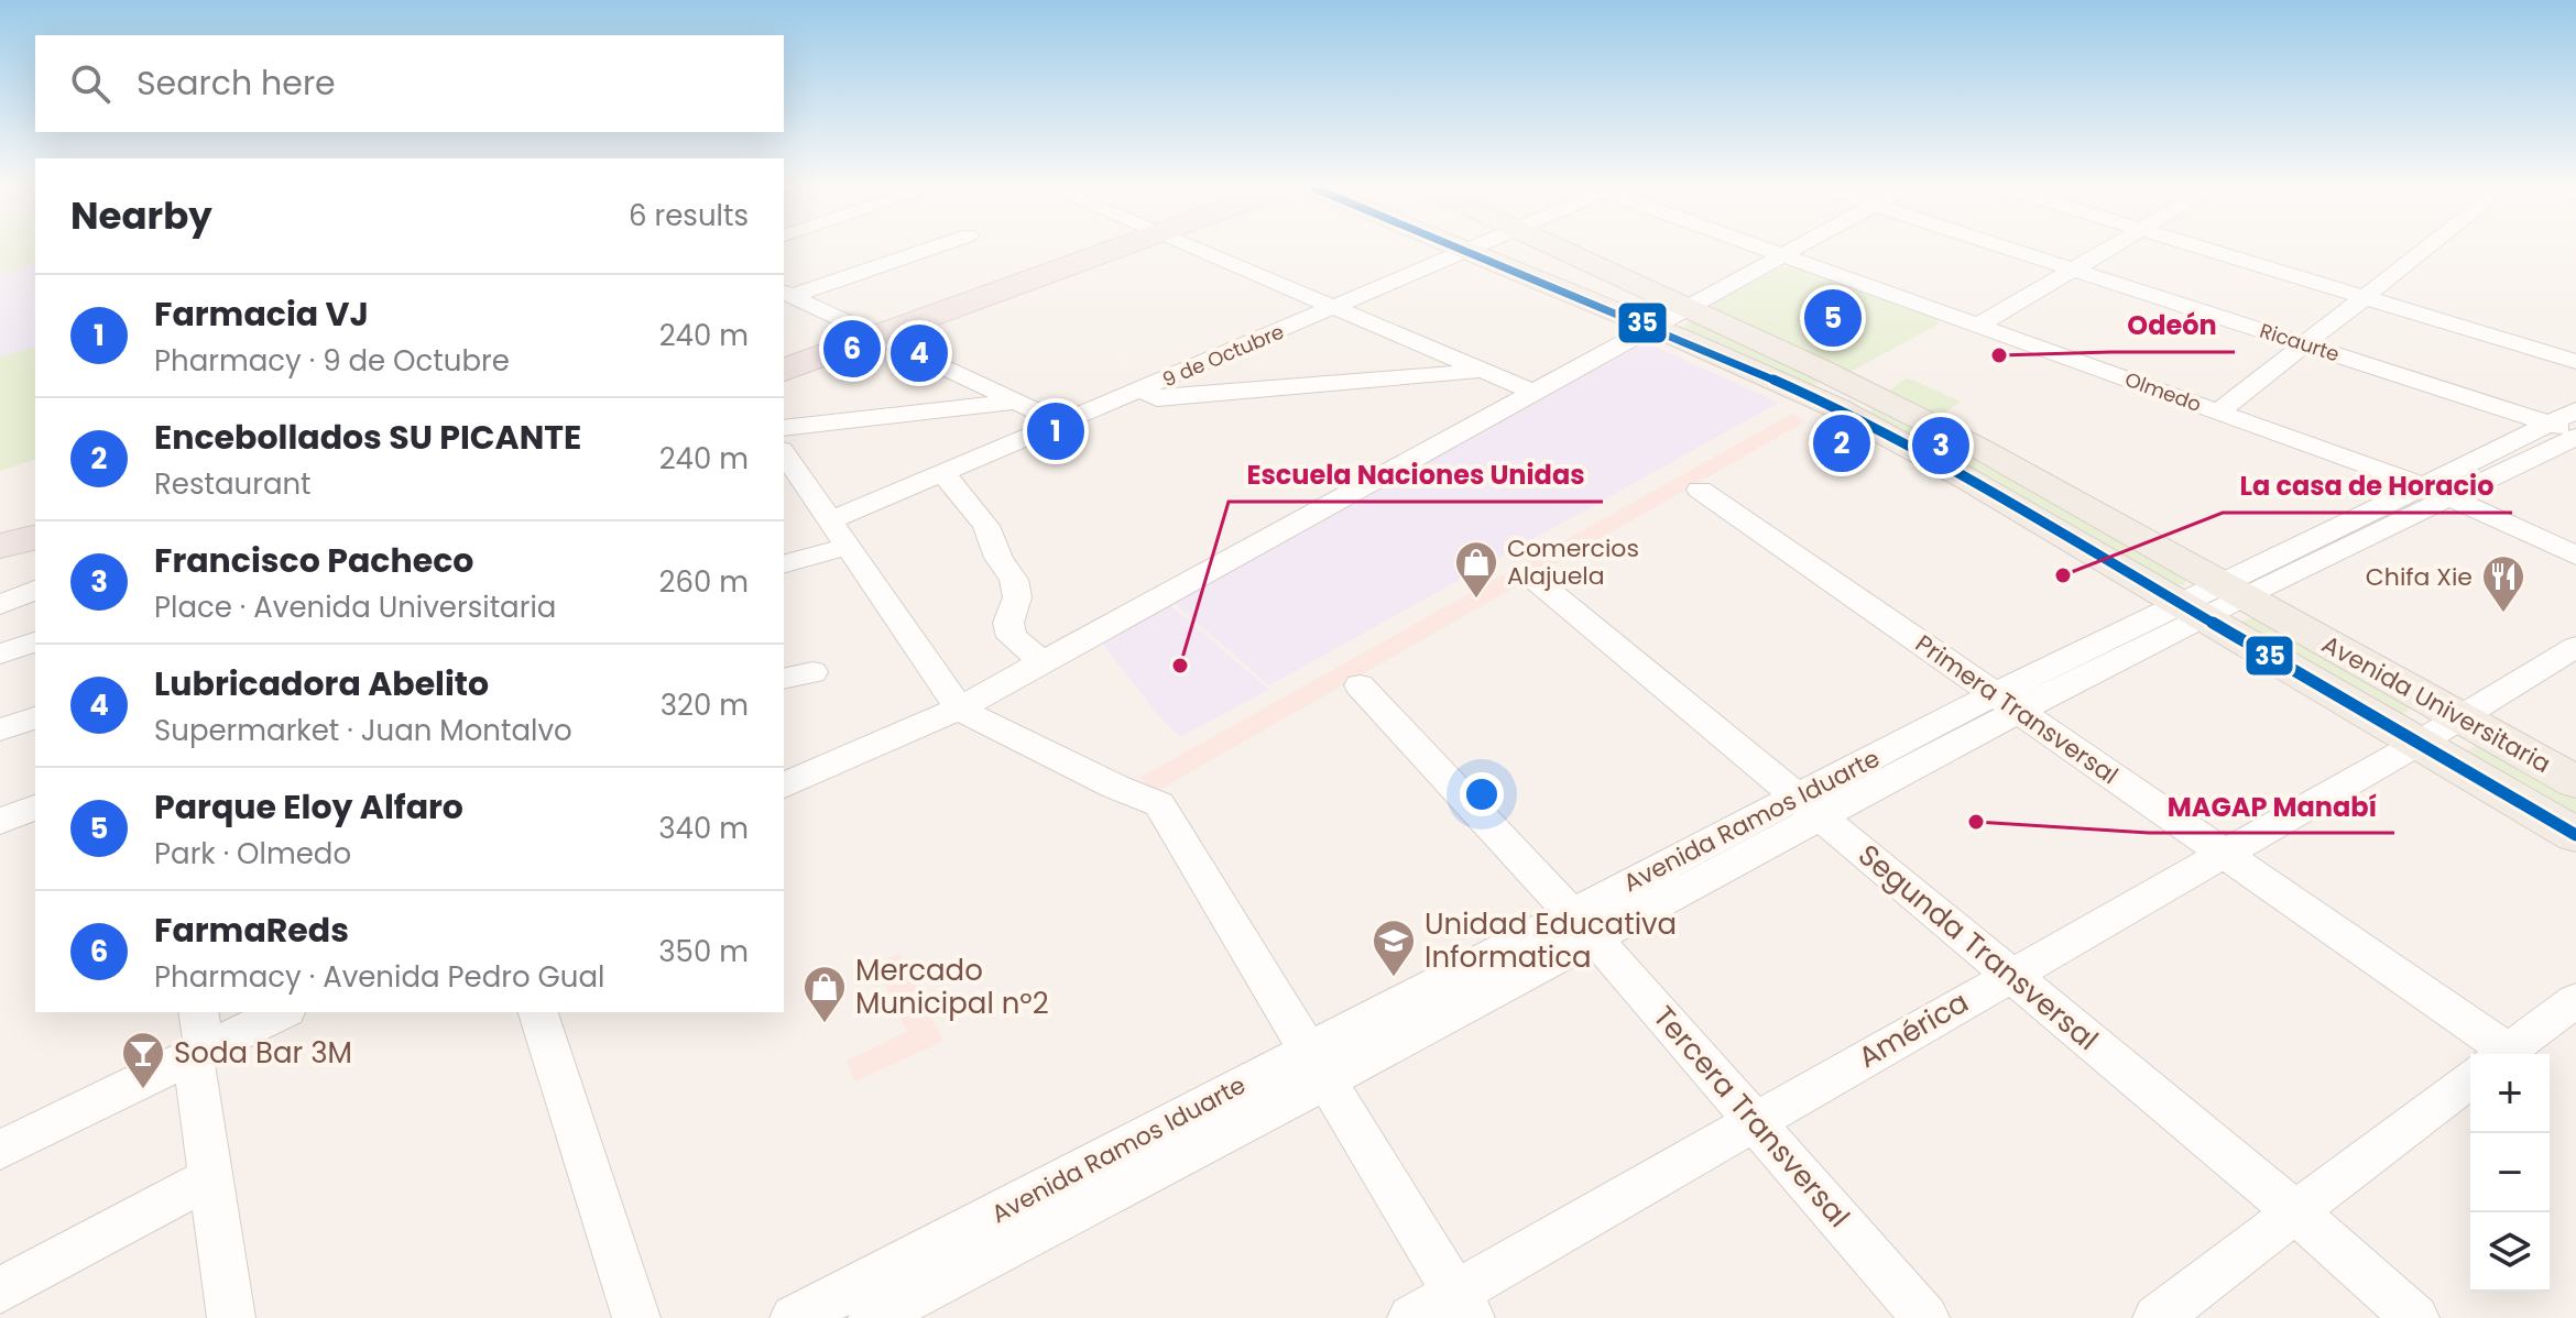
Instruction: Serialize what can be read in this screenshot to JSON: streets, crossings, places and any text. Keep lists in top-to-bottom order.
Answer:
{
  "streets": {
    "main road": ["Avenida Universitaria"],
    "street": [
      "Ricaurte",
      "9 de Octubre",
      "Olmedo",
      "Primera Transversal",
      "Avenida Ramos Iduarte",
      "Segunda Transversal",
      "América",
      "Tercera Transversal"
    ]
  },
  "crossings": [
    ["Ricaurte", "Avenida Ramos Iduarte"],
    ["9 de Octubre", "Avenida Universitaria"],
    ["Olmedo", "Avenida Ramos Iduarte"],
    ["Avenida Universitaria", "Avenida Ramos Iduarte"],
    ["Avenida Universitaria", "América"],
    ["Primera Transversal", "Avenida Ramos Iduarte"],
    ["Primera Transversal", "América"],
    ["Avenida Ramos Iduarte", "Segunda Transversal"],
    ["Avenida Ramos Iduarte", "Tercera Transversal"],
    ["Segunda Transversal", "América"],
    ["América", "Tercera Transversal"]
  ],
  "places": {
    "other": [
      "Odeón",
      "La casa de Horacio",
      "Escuela Naciones Unidas",
      "MAGAP Manabí"
    ],
    "shop": ["Comercios Alajuela", "Mercado Municipal nº2"],
    "restaurant": ["Chifa Xie"],
    "school or university": ["Unidad Educativa Informatica"],
    "bar": ["Soda Bar 3M"]
  },
  "lines": ["transit line 35"],
  "page": {
    "search": "Search here",
    "heading": ["Nearby", "6 results"],
    "list": [
      {
        "mark": "1",
        "name": "Farmacia VJ",
        "note": "Pharmacy · 9 de Octubre",
        "value": "240 m"
      },
      {
        "mark": "2",
        "name": "Encebollados SU PICANTE",
        "note": "Restaurant",
        "value": "240 m"
      },
      {
        "mark": "3",
        "name": "Francisco Pacheco",
        "note": "Place · Avenida Universitaria",
        "value": "260 m"
      },
      {
        "mark": "4",
        "name": "Lubricadora Abelito",
        "note": "Supermarket · Juan Montalvo",
        "value": "320 m"
      },
      {
        "mark": "5",
        "name": "Parque Eloy Alfaro",
        "note": "Park · Olmedo",
        "value": "340 m"
      },
      {
        "mark": "6",
        "name": "FarmaReds",
        "note": "Pharmacy · Avenida Pedro Gual",
        "value": "350 m"
      }
    ],
    "pins": [
      "5",
      "6",
      "4",
      "1",
      "2",
      "3"
    ],
    "map_buttons": ["+", "−"]
  }
}
